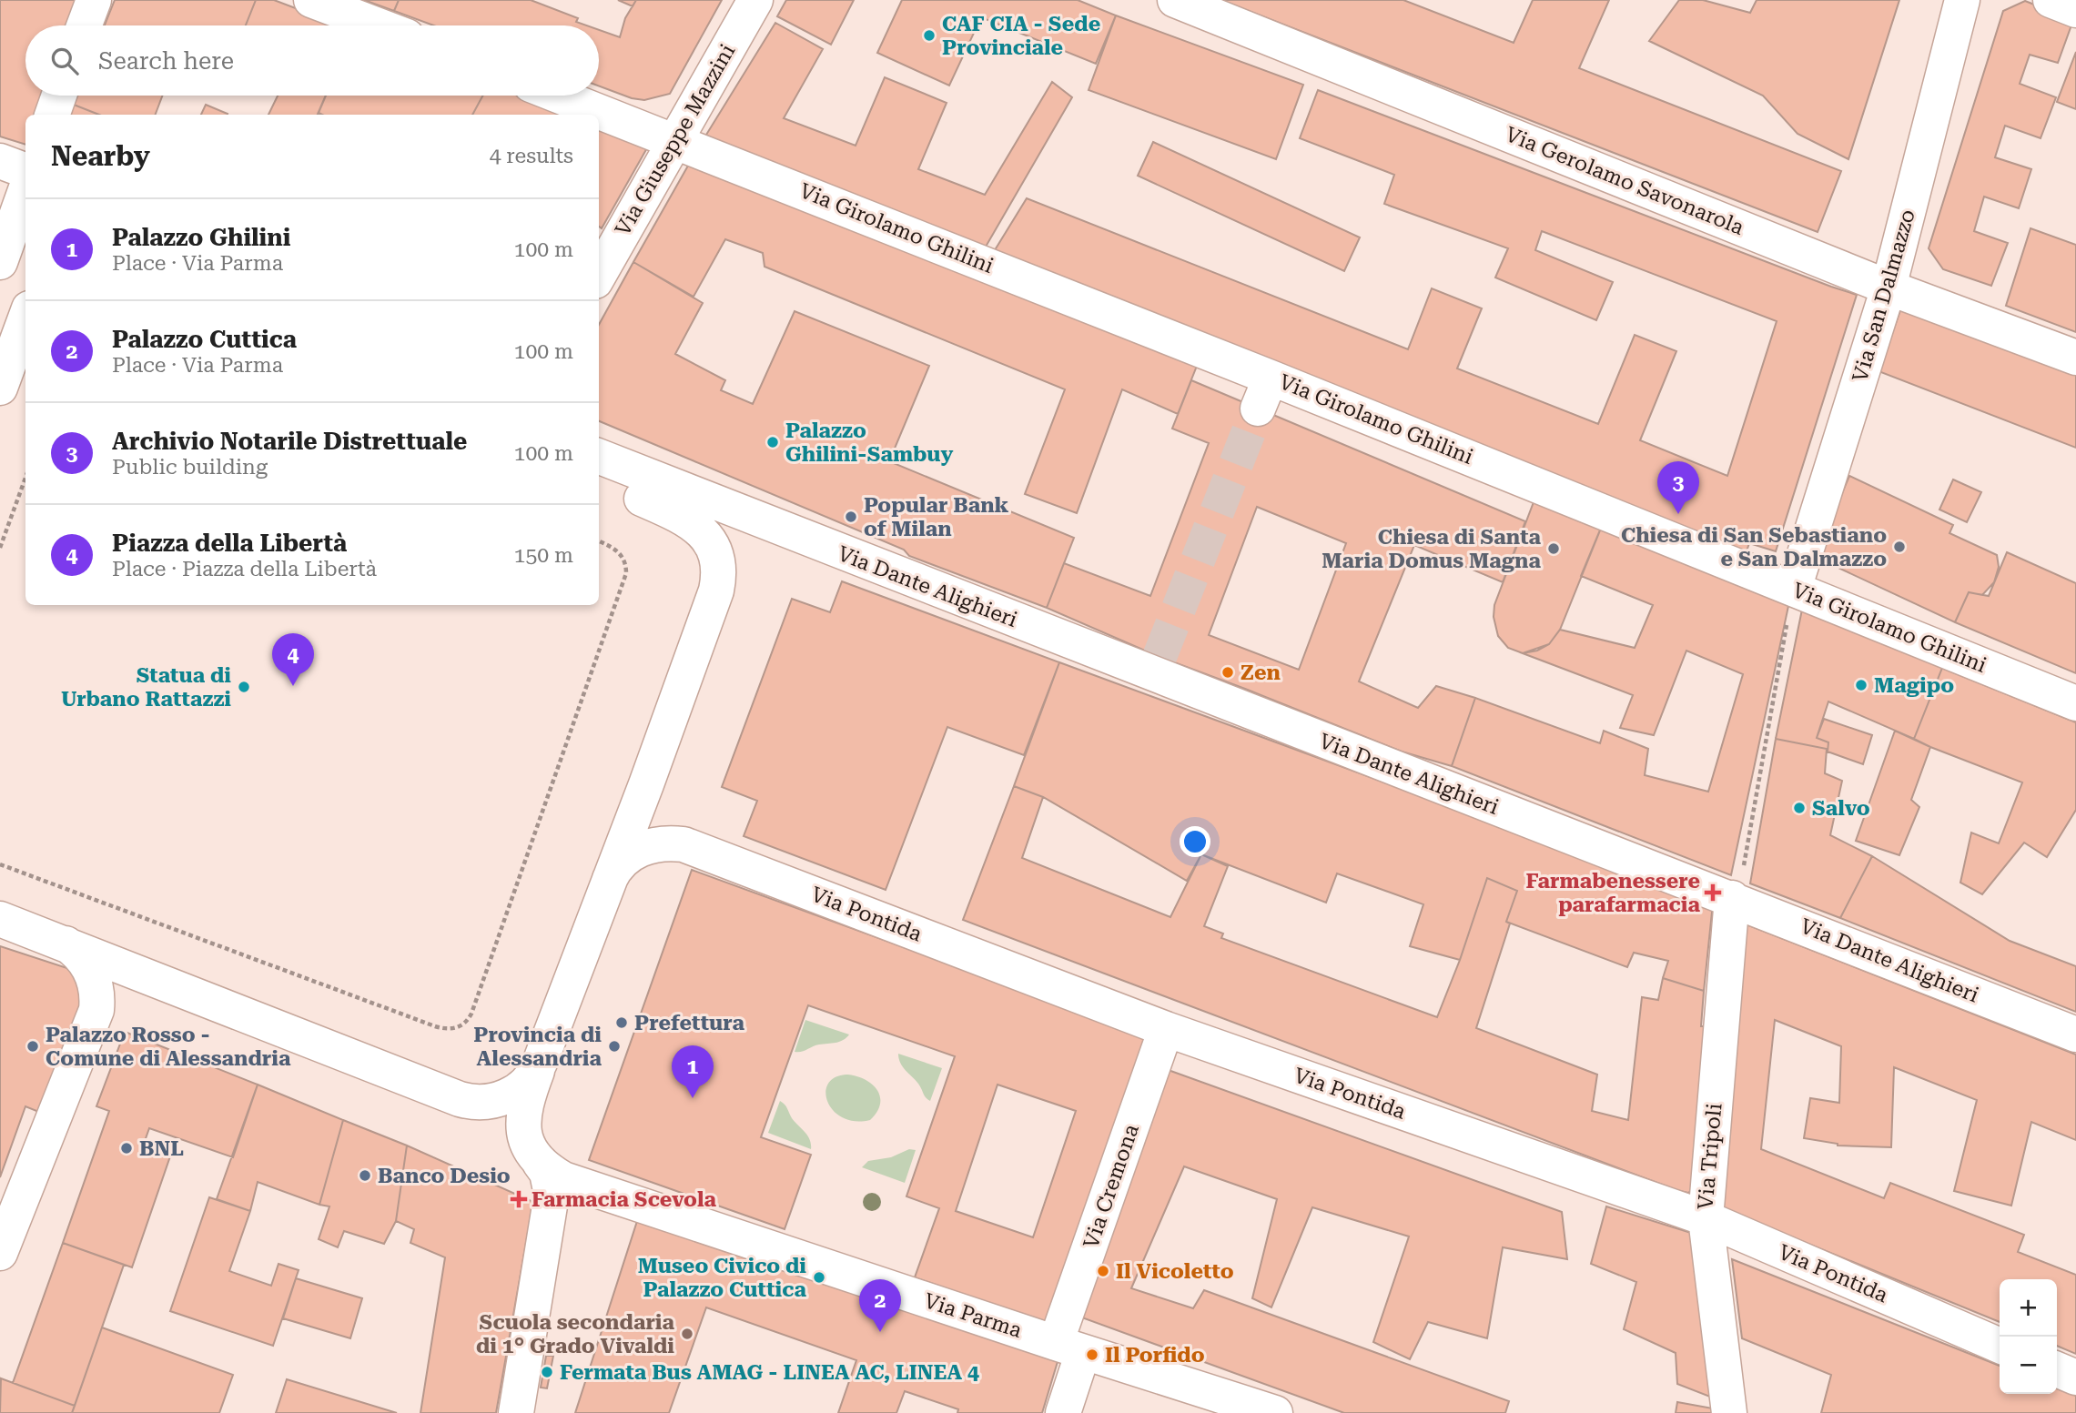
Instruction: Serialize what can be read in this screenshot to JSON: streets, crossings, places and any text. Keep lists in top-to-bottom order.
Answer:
{
  "streets": {
    "street": [
      "Via Giuseppe Mazzini",
      "Via Gerolamo Savonarola",
      "Via Girolamo Ghilini",
      "Via San Dalmazzo",
      "Via Dante Alighieri",
      "Via Pontida",
      "Via Tripoli",
      "Via Cremona",
      "Via Parma"
    ]
  },
  "crossings": [
    ["Via Giuseppe Mazzini", "Via Girolamo Ghilini"],
    ["Via Gerolamo Savonarola", "Via San Dalmazzo"],
    ["Via Girolamo Ghilini", "Via San Dalmazzo"],
    ["Via Dante Alighieri", "Via Tripoli"],
    ["Via Pontida", "Via Tripoli"],
    ["Via Pontida", "Via Cremona"],
    ["Via Cremona", "Via Parma"]
  ],
  "places": {
    "other": [
      "CAF CIA - Sede Provinciale",
      "Palazzo Ghilini-Sambuy",
      "Popular Bank of Milan",
      "Chiesa di San Sebastiano e San Dalmazzo",
      "Chiesa di Santa Maria Domus Magna",
      "Zen",
      "Magipo",
      "Statua di Urbano Rattazzi",
      "Salvo",
      "Prefettura",
      "Palazzo Rosso - Comune di Alessandria",
      "Provincia di Alessandria",
      "BNL",
      "Banco Desio",
      "Il Vicoletto",
      "Museo Civico di Palazzo Cuttica",
      "Scuola secondaria di 1° Grado Vivaldi",
      "Il Porfido",
      "Fermata Bus AMAG - LINEA AC, LINEA 4"
    ],
    "health": ["Farmabenessere parafarmacia", "Farmacia Scevola"]
  },
  "page": {
    "search": "Search here",
    "heading": ["Nearby", "4 results"],
    "list": [
      {
        "mark": "1",
        "name": "Palazzo Ghilini",
        "note": "Place · Via Parma",
        "value": "100 m"
      },
      {
        "mark": "2",
        "name": "Palazzo Cuttica",
        "note": "Place · Via Parma",
        "value": "100 m"
      },
      {
        "mark": "3",
        "name": "Archivio Notarile Distrettuale",
        "note": "Public building",
        "value": "100 m"
      },
      {
        "mark": "4",
        "name": "Piazza della Libertà",
        "note": "Place · Piazza della Libertà",
        "value": "150 m"
      }
    ],
    "pins": [
      "3",
      "4",
      "1",
      "2"
    ],
    "map_buttons": ["+", "−"]
  }
}
